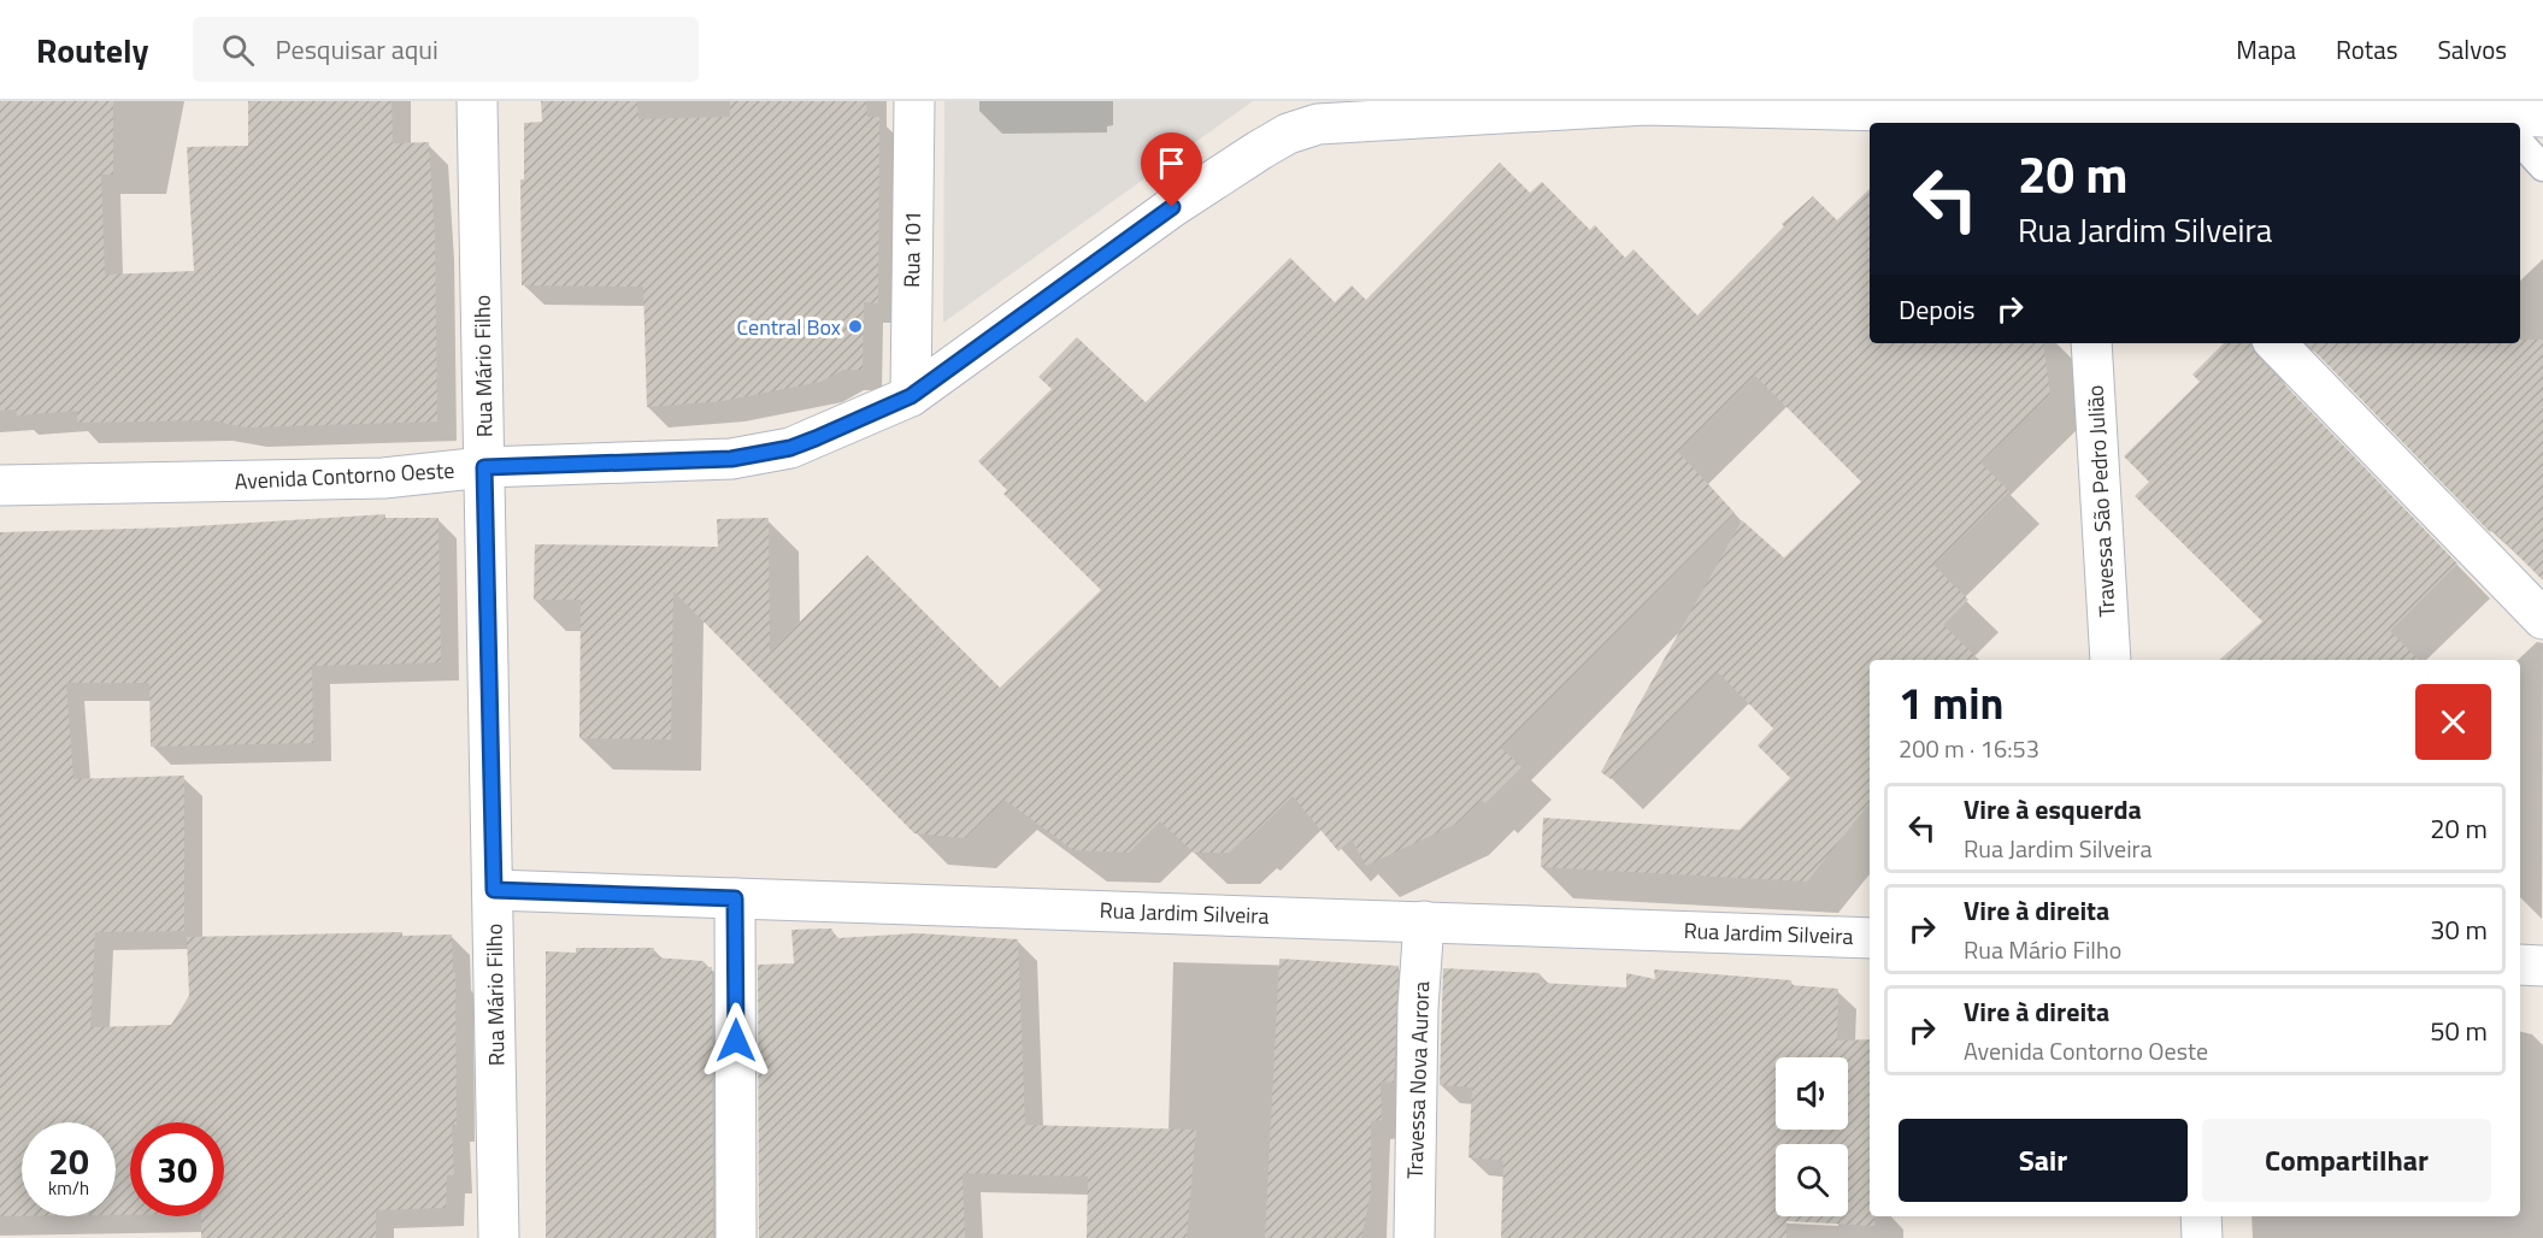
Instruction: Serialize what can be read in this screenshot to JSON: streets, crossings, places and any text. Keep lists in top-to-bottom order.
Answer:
{
  "streets": {
    "street": [
      "Rua 101",
      "Rua Mário Filho",
      "Avenida Contorno Oeste",
      "Travessa São Pedro Julião",
      "Rua Jardim Silveira",
      "Travessa Nova Aurora"
    ]
  },
  "crossings": [
    ["Rua 101", "Avenida Contorno Oeste"],
    ["Rua Mário Filho", "Avenida Contorno Oeste"],
    ["Rua Mário Filho", "Rua Jardim Silveira"],
    ["Rua Jardim Silveira", "Travessa Nova Aurora"]
  ],
  "places": ["Central Box"],
  "page": {
    "header": "Routely",
    "search": "Pesquisar aqui",
    "nav": ["Mapa", "Rotas", "Salvos"],
    "turn": ["20 m", "Rua Jardim Silveira"],
    "then": "Depois",
    "heading": ["1 min", "200 m · 16:53"],
    "list": [
      {
        "name": "Vire à esquerda",
        "note": "Rua Jardim Silveira",
        "value": "20 m"
      },
      {
        "name": "Vire à direita",
        "note": "Rua Mário Filho",
        "value": "30 m"
      },
      {
        "name": "Vire à direita",
        "note": "Avenida Contorno Oeste",
        "value": "50 m"
      }
    ],
    "buttons": ["Sair", "Compartilhar"],
    "speed": "20 km/h",
    "limit": "30"
  }
}
